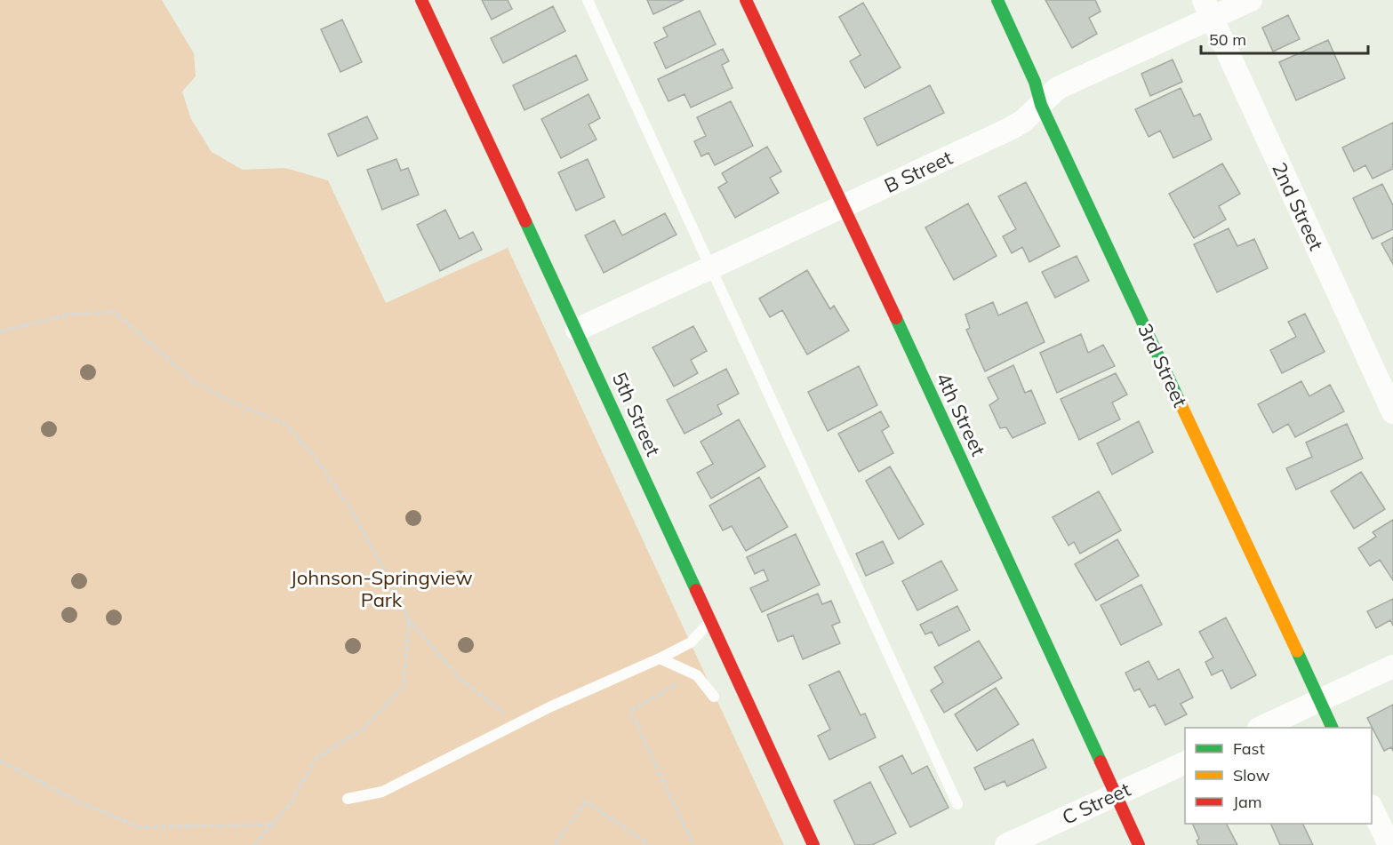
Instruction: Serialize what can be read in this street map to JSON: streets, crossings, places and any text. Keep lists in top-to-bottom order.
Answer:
{
  "streets": {
    "street": [
      "B Street",
      "2nd Street",
      "3rd Street",
      "5th Street",
      "4th Street",
      "C Street"
    ]
  },
  "crossings": [
    ["B Street", "2nd Street"],
    ["B Street", "3rd Street"],
    ["B Street", "5th Street"],
    ["B Street", "4th Street"],
    ["4th Street", "C Street"]
  ],
  "parks": ["Johnson-Springview Park"],
  "legend": ["Fast", "Slow", "Jam"],
  "scale_bar": "50 m"
}
